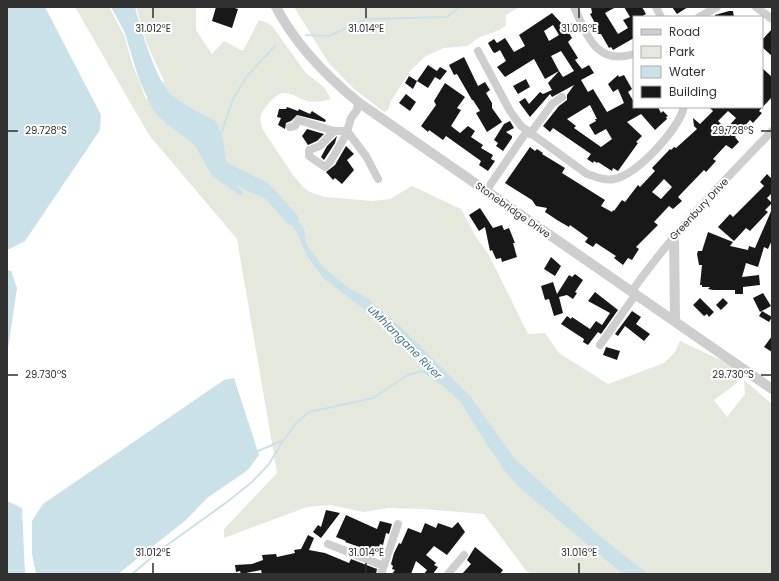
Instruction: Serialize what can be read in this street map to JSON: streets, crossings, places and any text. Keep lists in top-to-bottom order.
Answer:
{
  "streets": {
    "street": ["Greenbury Drive", "Stonebridge Drive"]
  },
  "crossings": [
    ["Greenbury Drive", "Stonebridge Drive"]
  ],
  "water": ["uMhlangane River"],
  "legend": [
    "Road",
    "Park",
    "Water",
    "Building"
  ],
  "coordinates": [
    "31.012°E",
    "31.014°E",
    "31.016°E",
    "29.728°S",
    "29.730°S"
  ]
}
